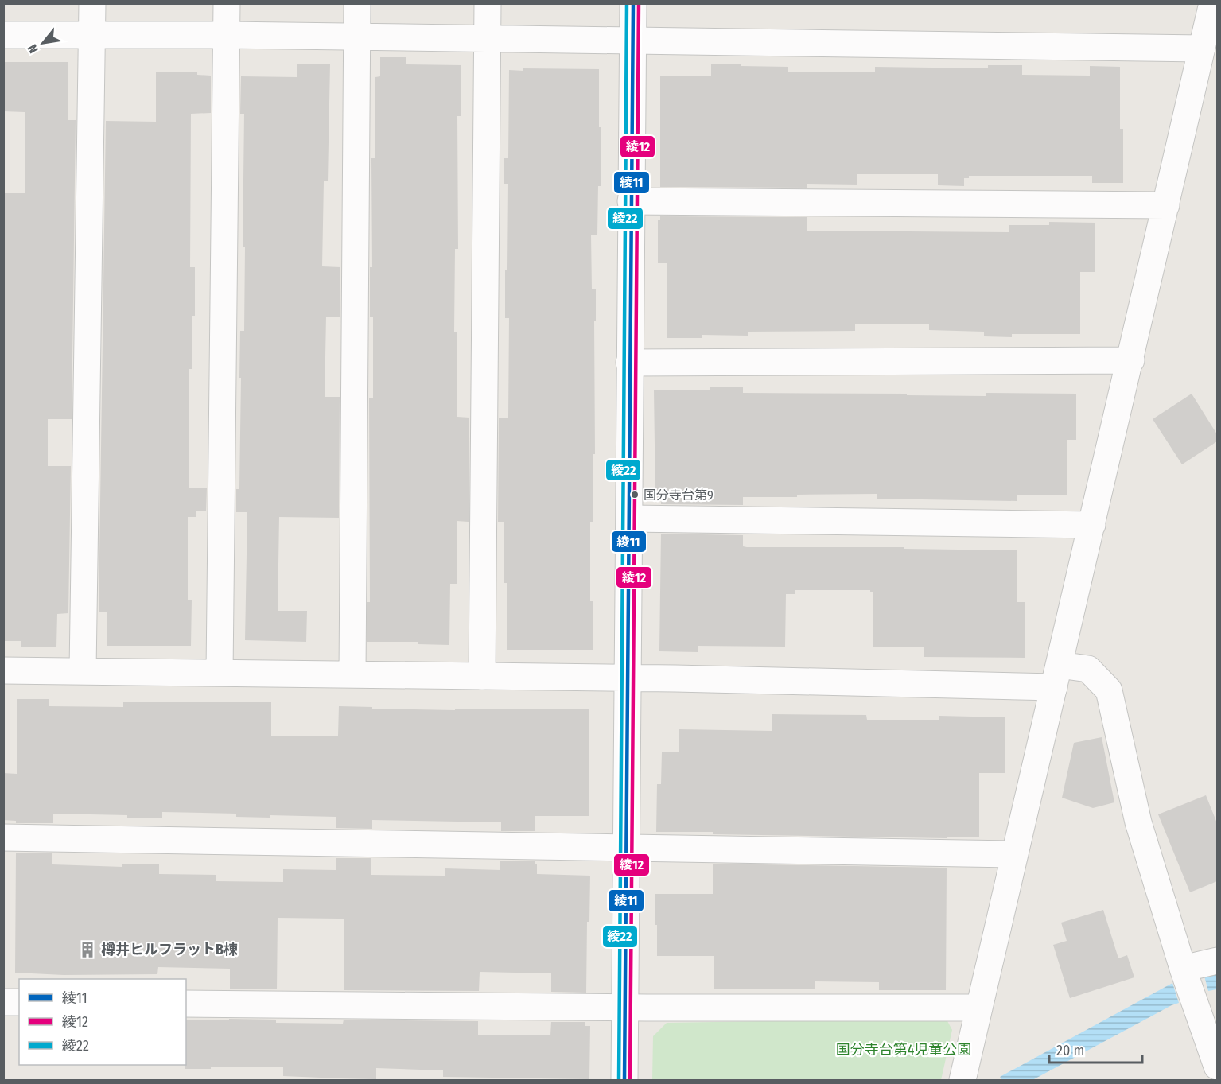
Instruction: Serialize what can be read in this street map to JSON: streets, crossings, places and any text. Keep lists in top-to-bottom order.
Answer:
{
  "parks": ["国分寺台第4児童公園"],
  "places": {
    "other": ["国分寺台第9"],
    "building": ["樽井ヒルフラットB棟"]
  },
  "lines": ["transit line 綾11", "transit line 綾12", "transit line 綾22"],
  "legend": ["綾11", "綾12", "綾22"],
  "scale_bar": "20 m",
  "north": "bottom left"
}
